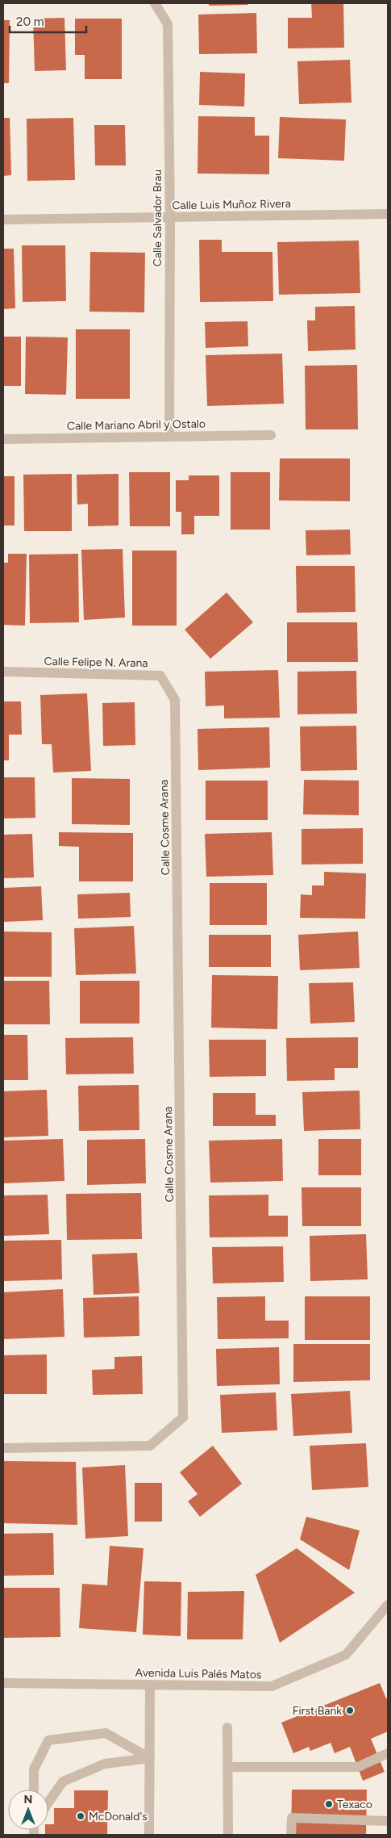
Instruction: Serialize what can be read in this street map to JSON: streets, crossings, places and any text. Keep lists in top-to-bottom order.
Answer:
{
  "streets": {
    "street": [
      "Calle Luis Muñoz Rivera",
      "Calle Salvador Brau",
      "Calle Mariano Abril y Ostalo",
      "Calle Felipe N. Arana",
      "Calle Cosme Arana",
      "Avenida Luis Palés Matos"
    ]
  },
  "crossings": [
    ["Calle Luis Muñoz Rivera", "Calle Salvador Brau"],
    ["Calle Salvador Brau", "Calle Mariano Abril y Ostalo"],
    ["Calle Felipe N. Arana", "Calle Cosme Arana"]
  ],
  "places": ["First Bank", "Texaco", "McDonald's"],
  "scale_bar": "20 m",
  "north": "top"
}
